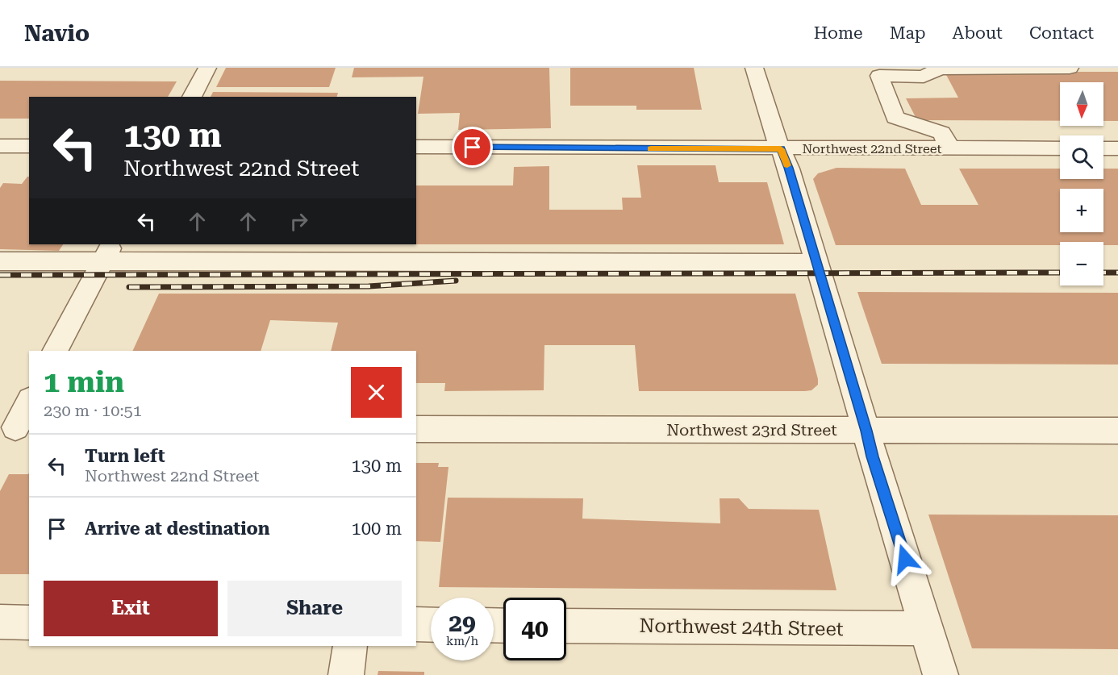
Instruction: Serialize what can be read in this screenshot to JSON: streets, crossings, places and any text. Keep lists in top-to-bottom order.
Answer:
{
  "streets": {
    "street": ["Northwest 22nd Street", "Northwest 23rd Street", "Northwest 24th Street"]
  },
  "north": "bottom",
  "page": {
    "header": "Navio",
    "nav": [
      "Home",
      "Map",
      "About",
      "Contact"
    ],
    "map_buttons": ["+", "−"],
    "turn": ["130 m", "Northwest 22nd Street"],
    "heading": ["1 min", "230 m · 10:51"],
    "list": [
      {
        "name": "Turn left",
        "note": "Northwest 22nd Street",
        "value": "130 m"
      },
      {
        "name": "Arrive at destination",
        "value": "100 m"
      }
    ],
    "buttons": ["Exit", "Share"],
    "speed": "29 km/h",
    "limit": "40"
  }
}
